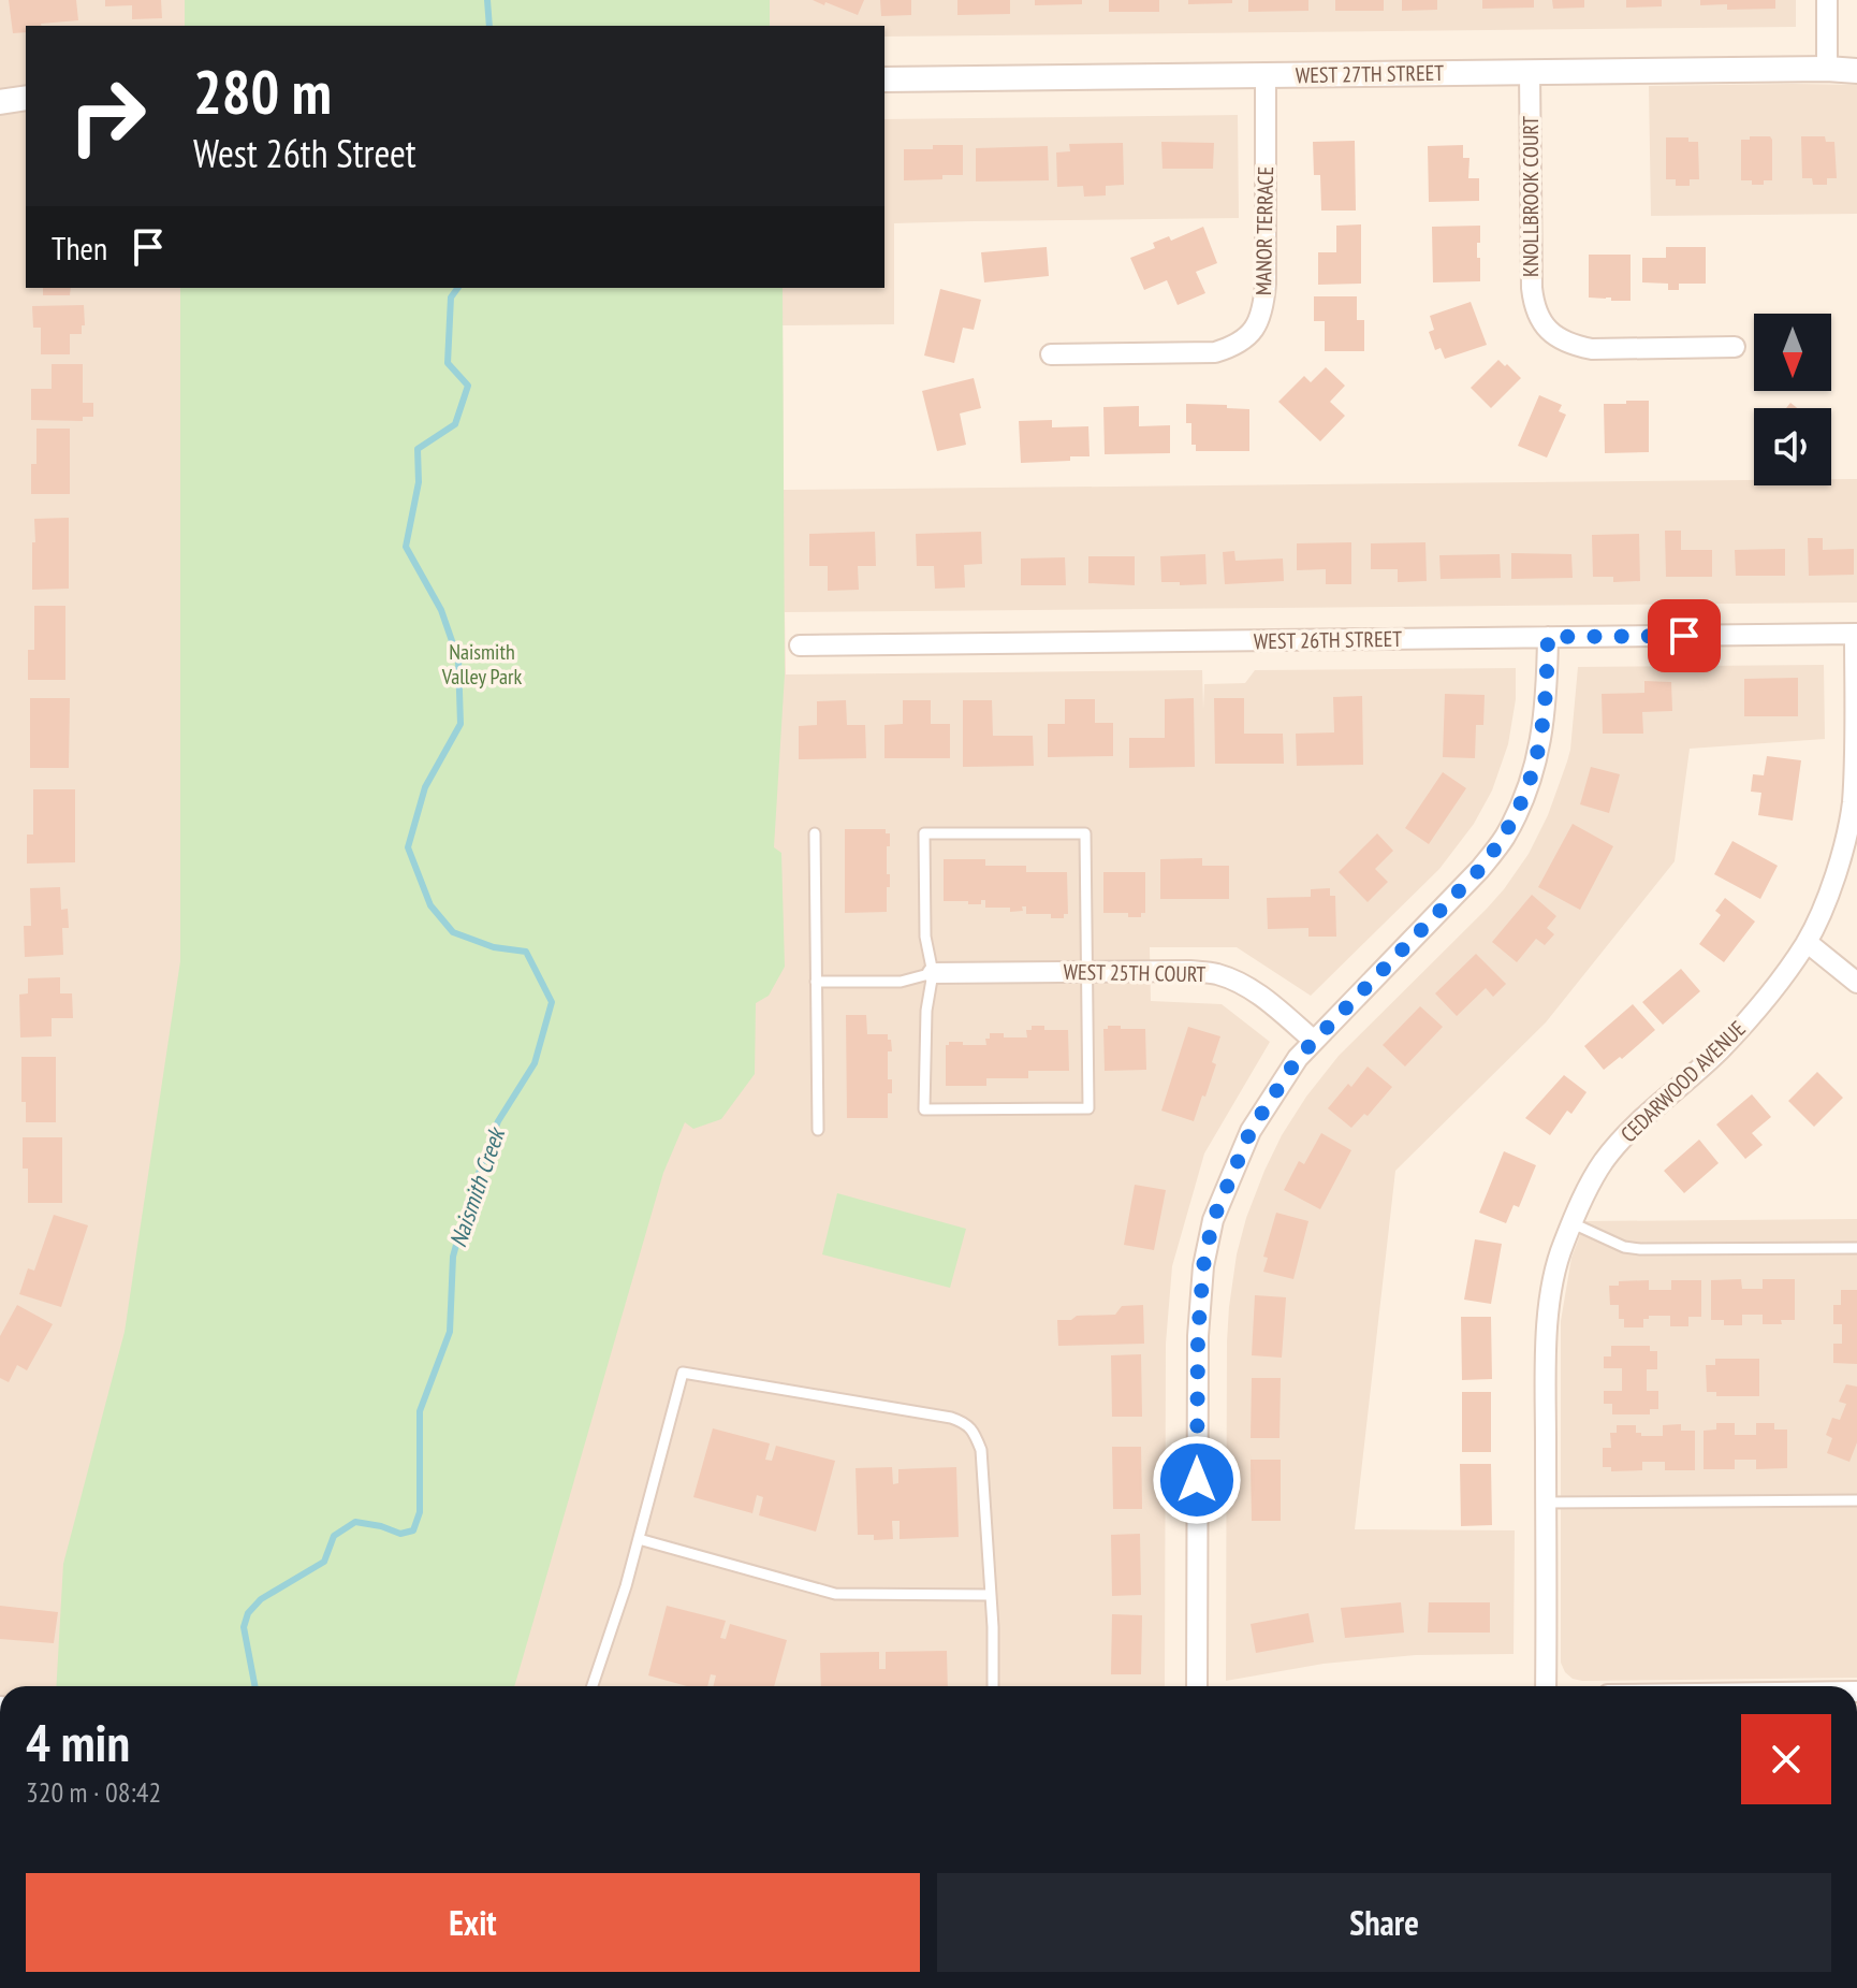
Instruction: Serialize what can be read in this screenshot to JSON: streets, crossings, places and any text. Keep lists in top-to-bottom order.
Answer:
{
  "streets": {
    "street": [
      "WEST 27TH STREET",
      "KNOLLBROOK COURT",
      "MANOR TERRACE",
      "WEST 26TH STREET",
      "WEST 25TH COURT",
      "CEDARWOOD AVENUE"
    ]
  },
  "crossings": [
    ["WEST 27TH STREET", "KNOLLBROOK COURT"],
    ["WEST 27TH STREET", "MANOR TERRACE"],
    ["WEST 26TH STREET", "CEDARWOOD AVENUE"]
  ],
  "water": ["Naismith Creek"],
  "parks": ["Naismith Valley Park"],
  "north": "bottom",
  "page": {
    "turn": ["280 m", "West 26th Street"],
    "then": "Then",
    "heading": ["4 min", "320 m · 08:42"],
    "buttons": ["Exit", "Share"]
  }
}
